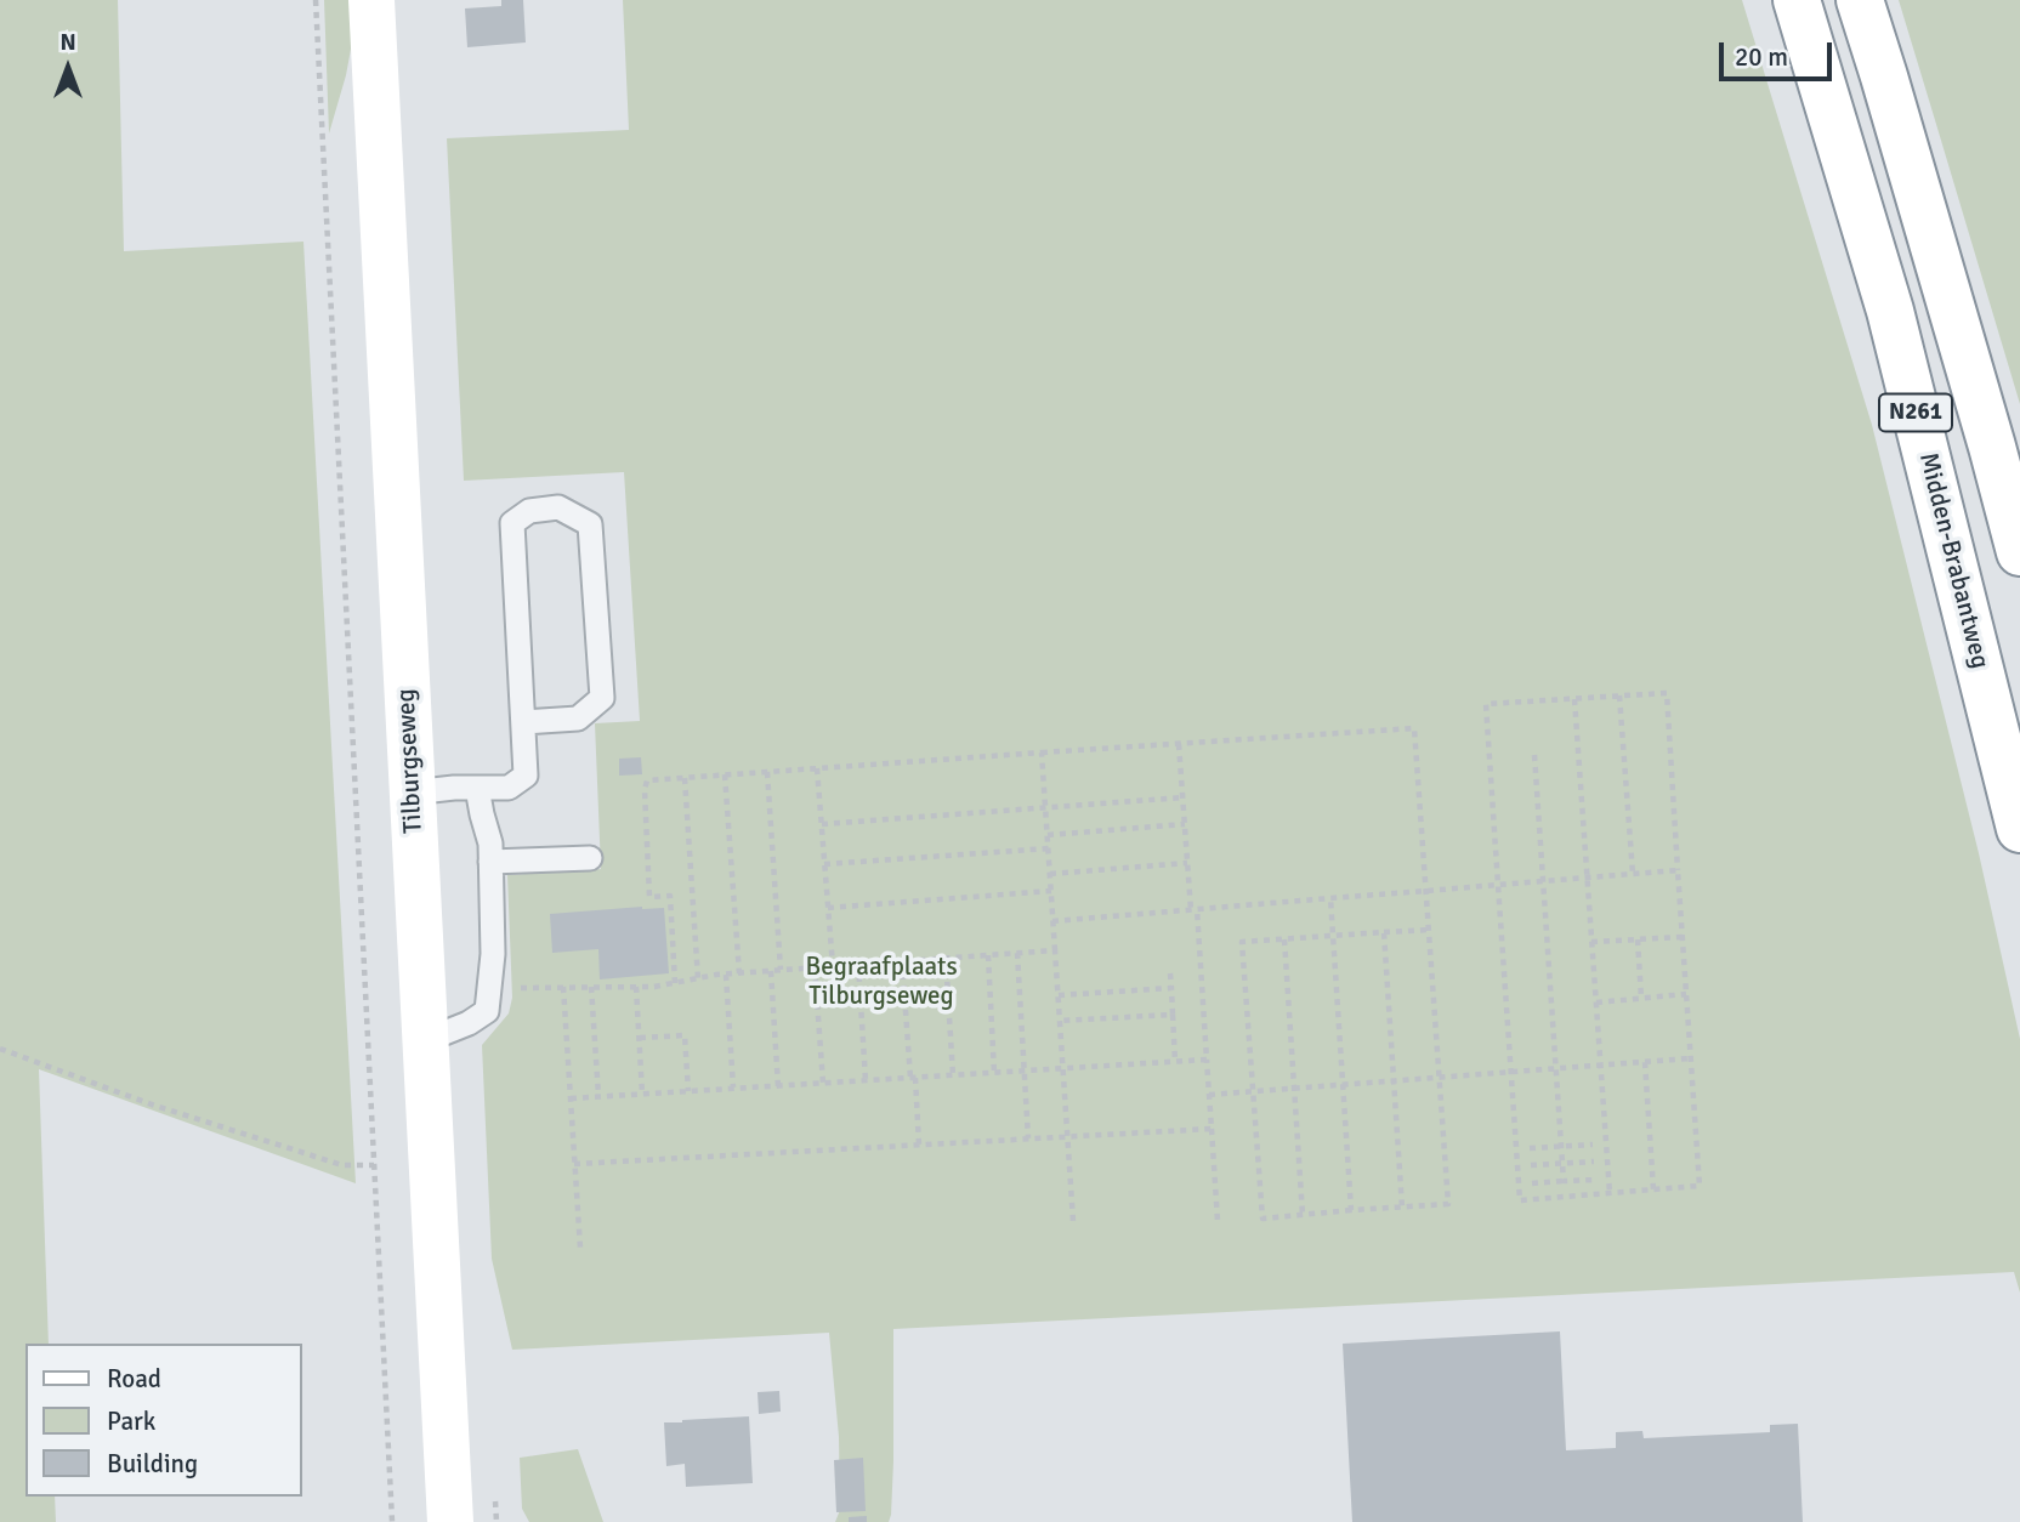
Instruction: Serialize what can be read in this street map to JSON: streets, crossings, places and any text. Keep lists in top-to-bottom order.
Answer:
{
  "streets": {
    "main road": ["N261", "Midden-Brabantweg", "Tilburgseweg"]
  },
  "parks": ["Begraafplaats Tilburgseweg"],
  "legend": ["Road", "Park", "Building"],
  "scale_bar": "20 m",
  "north": "top"
}
